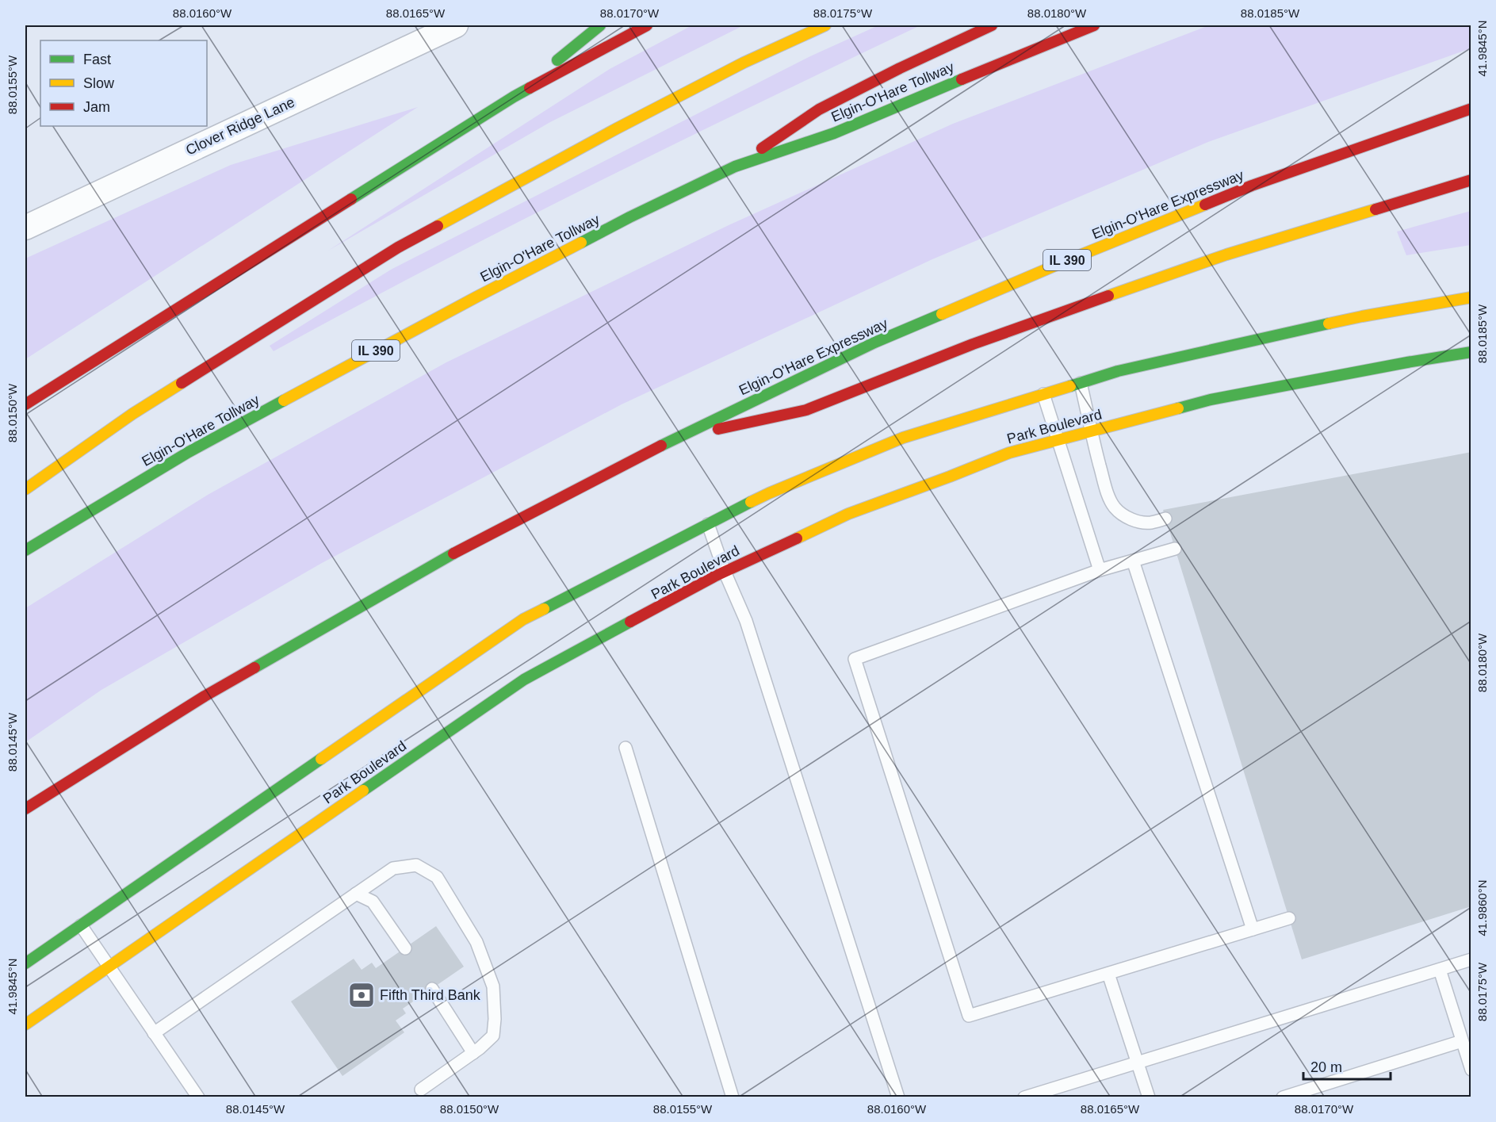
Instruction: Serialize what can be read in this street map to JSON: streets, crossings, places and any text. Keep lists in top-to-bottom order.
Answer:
{
  "streets": {
    "main road": [
      "Elgin-O'Hare Tollway",
      "Elgin-O'Hare Expressway",
      "IL 390",
      "Park Boulevard"
    ],
    "street": ["Clover Ridge Lane"]
  },
  "crossings": [
    ["Elgin-O'Hare Expressway", "IL 390"]
  ],
  "places": {
    "bank": ["Fifth Third Bank"]
  },
  "legend": ["Fast", "Slow", "Jam"],
  "scale_bar": "20 m",
  "coordinates": [
    "88.0160°W",
    "88.0165°W",
    "88.0170°W",
    "88.0175°W",
    "88.0180°W",
    "88.0185°W",
    "41.9845°N",
    "88.0155°W",
    "88.0150°W",
    "88.0145°W",
    "41.9860°N"
  ]
}
